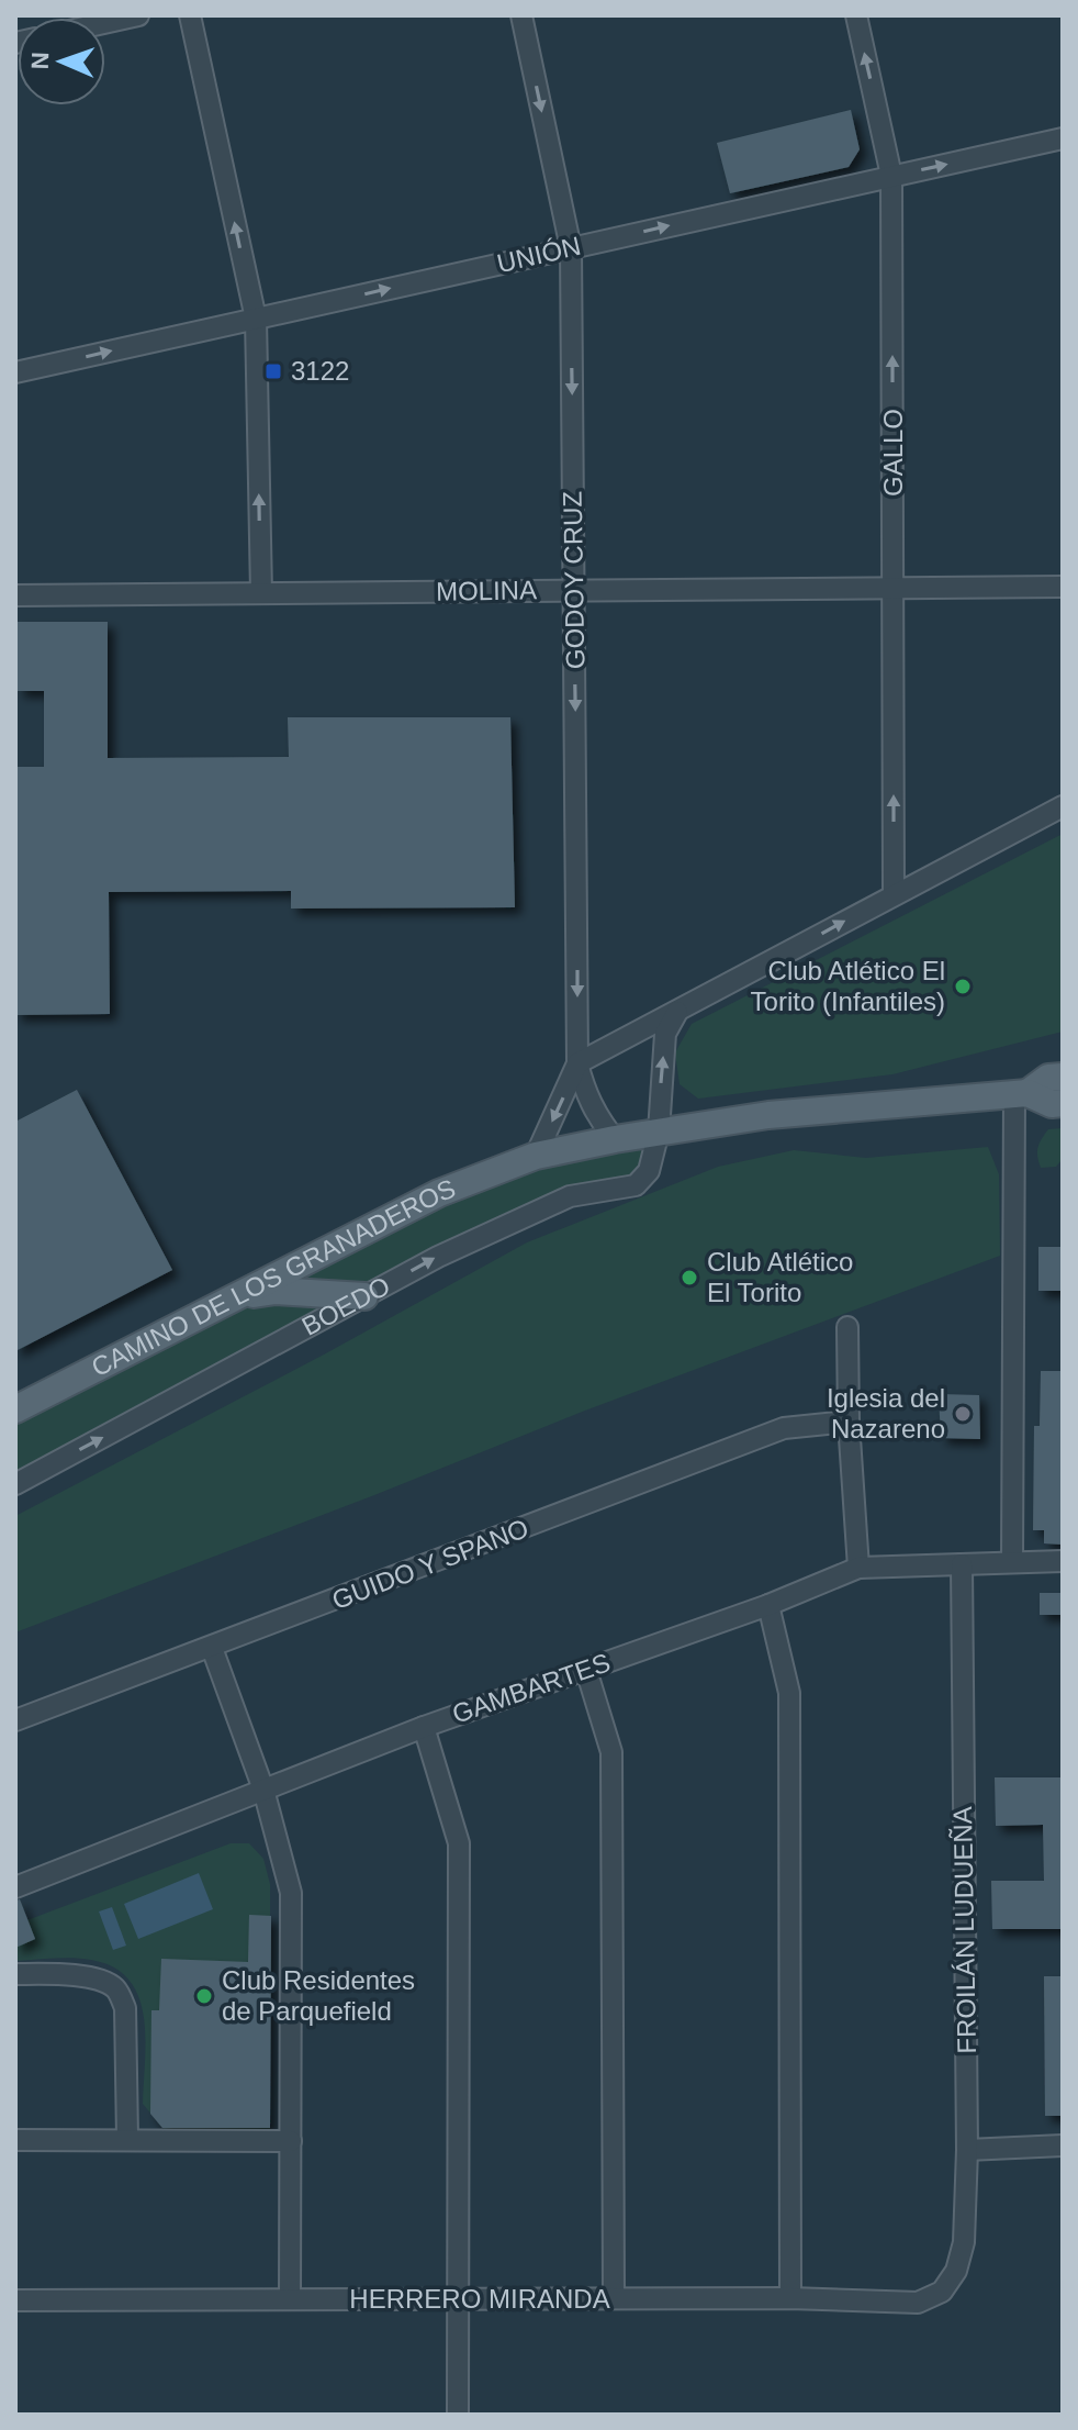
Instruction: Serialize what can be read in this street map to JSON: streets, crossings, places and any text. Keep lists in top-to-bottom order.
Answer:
{
  "streets": {
    "main road": ["CAMINO DE LOS GRANADEROS"],
    "street": [
      "UNIÓN",
      "GALLO",
      "GODOY CRUZ",
      "MOLINA",
      "BOEDO",
      "GUIDO Y SPANO",
      "GAMBARTES",
      "FROILÁN LUDUEÑA",
      "HERRERO MIRANDA"
    ]
  },
  "crossings": [
    ["UNIÓN", "GALLO"],
    ["UNIÓN", "GODOY CRUZ"],
    ["GALLO", "MOLINA"],
    ["GODOY CRUZ", "MOLINA"],
    ["GODOY CRUZ", "CAMINO DE LOS GRANADEROS"],
    ["GAMBARTES", "FROILÁN LUDUEÑA"],
    ["FROILÁN LUDUEÑA", "HERRERO MIRANDA"]
  ],
  "one_way": [
    "UNIÓN",
    "GALLO",
    "GODOY CRUZ",
    "BOEDO"
  ],
  "places": {
    "transit": ["3122"],
    "other": [
      "Club Atlético El Torito (Infantiles)",
      "Club Atlético El Torito",
      "Iglesia del Nazareno",
      "Club Residentes de Parquefield"
    ]
  },
  "north": "left"
}
